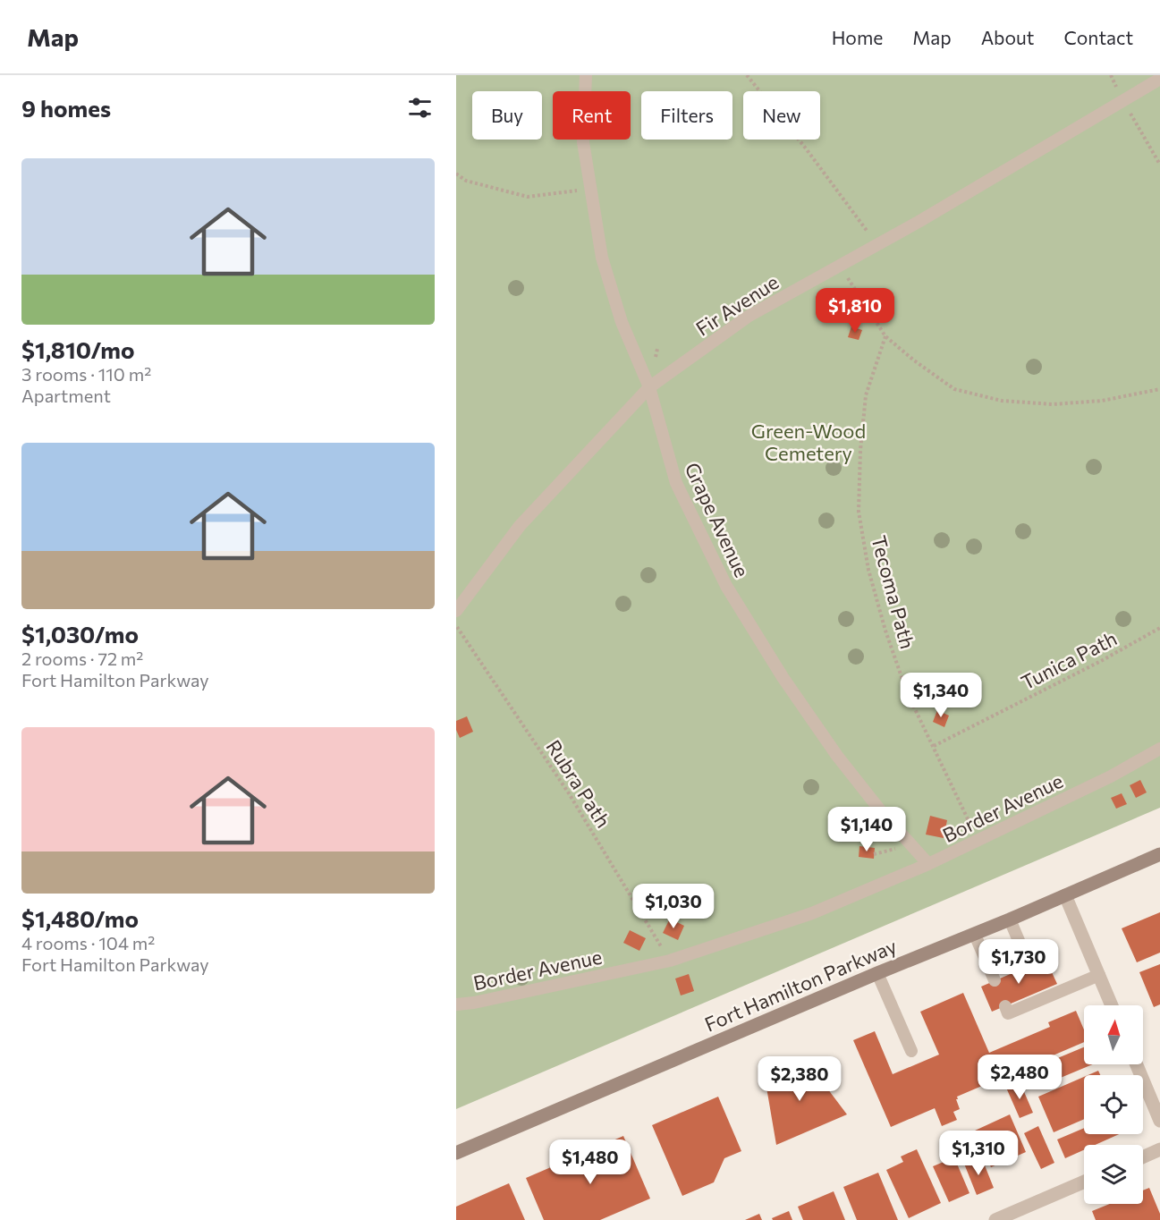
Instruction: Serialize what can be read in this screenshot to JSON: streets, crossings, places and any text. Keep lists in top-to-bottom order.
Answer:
{
  "streets": {
    "main road": ["Fort Hamilton Parkway"],
    "lane": ["Fir Avenue", "Grape Avenue", "Border Avenue"],
    "path": ["Tecoma Path", "Tunica Path", "Rubra Path"]
  },
  "crossings": [
    ["Fir Avenue", "Grape Avenue"],
    ["Grape Avenue", "Border Avenue"],
    ["Tecoma Path", "Tunica Path"],
    ["Tecoma Path", "Border Avenue"],
    ["Rubra Path", "Border Avenue"]
  ],
  "parks": ["Green-Wood Cemetery"],
  "north": "top",
  "page": {
    "header": "Map",
    "nav": [
      "Home",
      "Map",
      "About",
      "Contact"
    ],
    "heading": "9 homes",
    "chip": [
      "Buy",
      "Rent",
      "Filters",
      "New"
    ],
    "list": [
      {
        "name": "$1,810/mo",
        "note": "3 rooms · 110 m² · Apartment"
      },
      {
        "name": "$1,030/mo",
        "note": "2 rooms · 72 m² · Fort Hamilton Parkway"
      },
      {
        "name": "$1,480/mo",
        "note": "4 rooms · 104 m² · Fort Hamilton Parkway"
      }
    ],
    "price": [
      "$1,810",
      "$1,340",
      "$1,140",
      "$1,030",
      "$1,730",
      "$2,480",
      "$2,380",
      "$1,310",
      "$1,480"
    ]
  }
}
